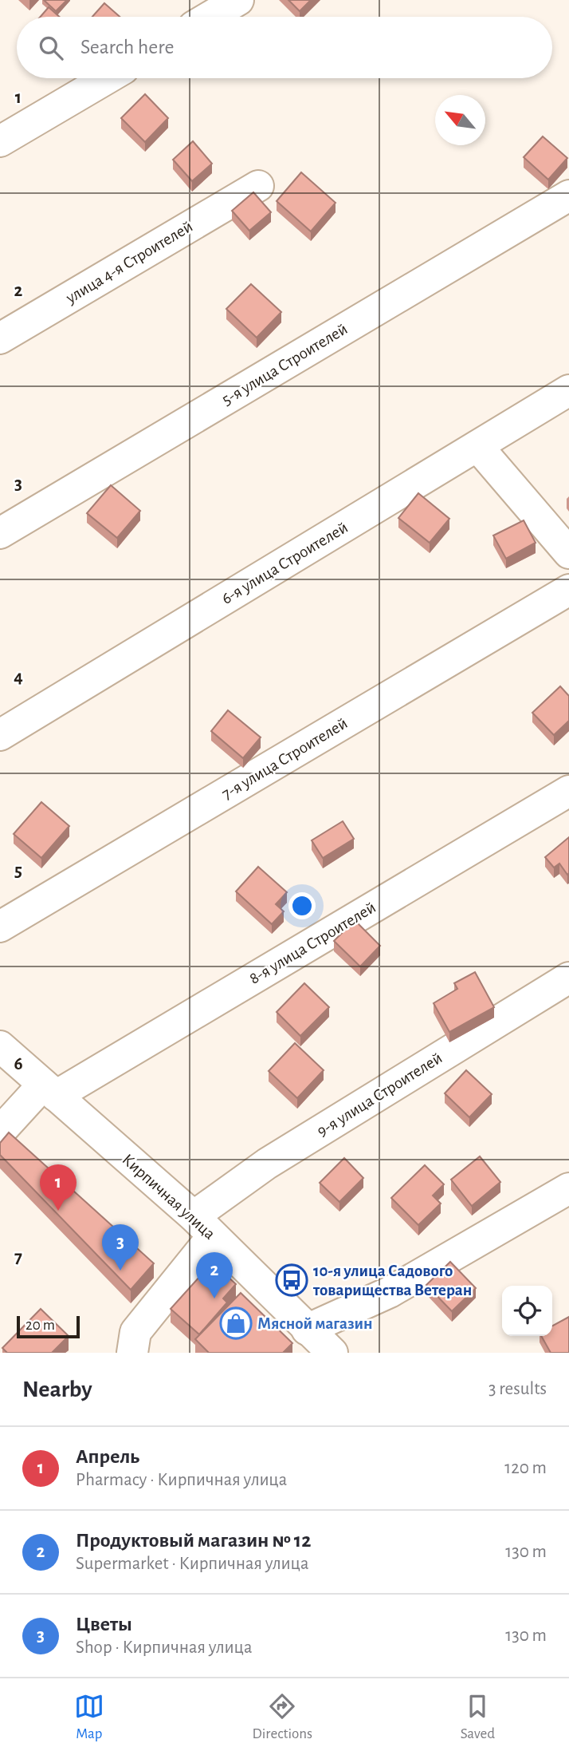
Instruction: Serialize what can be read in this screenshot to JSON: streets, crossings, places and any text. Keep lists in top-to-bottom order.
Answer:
{
  "streets": {
    "street": [
      "улица 4-я Строителей",
      "5-я улица Строителей",
      "6-я улица Строителей",
      "7-я улица Строителей",
      "8-я улица Строителей",
      "9-я улица Строителей",
      "Кирпичная улица"
    ]
  },
  "crossings": [
    ["8-я улица Строителей", "Кирпичная улица"],
    ["9-я улица Строителей", "Кирпичная улица"]
  ],
  "places": {
    "bus stop": ["10-я улица Садового товарищества Ветеран"],
    "shop": ["Мясной магазин"]
  },
  "scale_bar": "20 m",
  "north": "top left",
  "page": {
    "search": "Search here",
    "pins": ["1", "3", "2"],
    "scale": "20 m",
    "heading": ["Nearby", "3 results"],
    "list": [
      {
        "mark": "1",
        "name": "Апрель",
        "note": "Pharmacy · Кирпичная улица",
        "value": "120 m"
      },
      {
        "mark": "2",
        "name": "Продуктовый магазин № 12",
        "note": "Supermarket · Кирпичная улица",
        "value": "130 m"
      },
      {
        "mark": "3",
        "name": "Цветы",
        "note": "Shop · Кирпичная улица",
        "value": "130 m"
      }
    ],
    "nav": ["Map", "Directions", "Saved"]
  },
  "grid": {
    "rows": [
      "1",
      "2",
      "3",
      "4",
      "5",
      "6",
      "7"
    ]
  }
}
